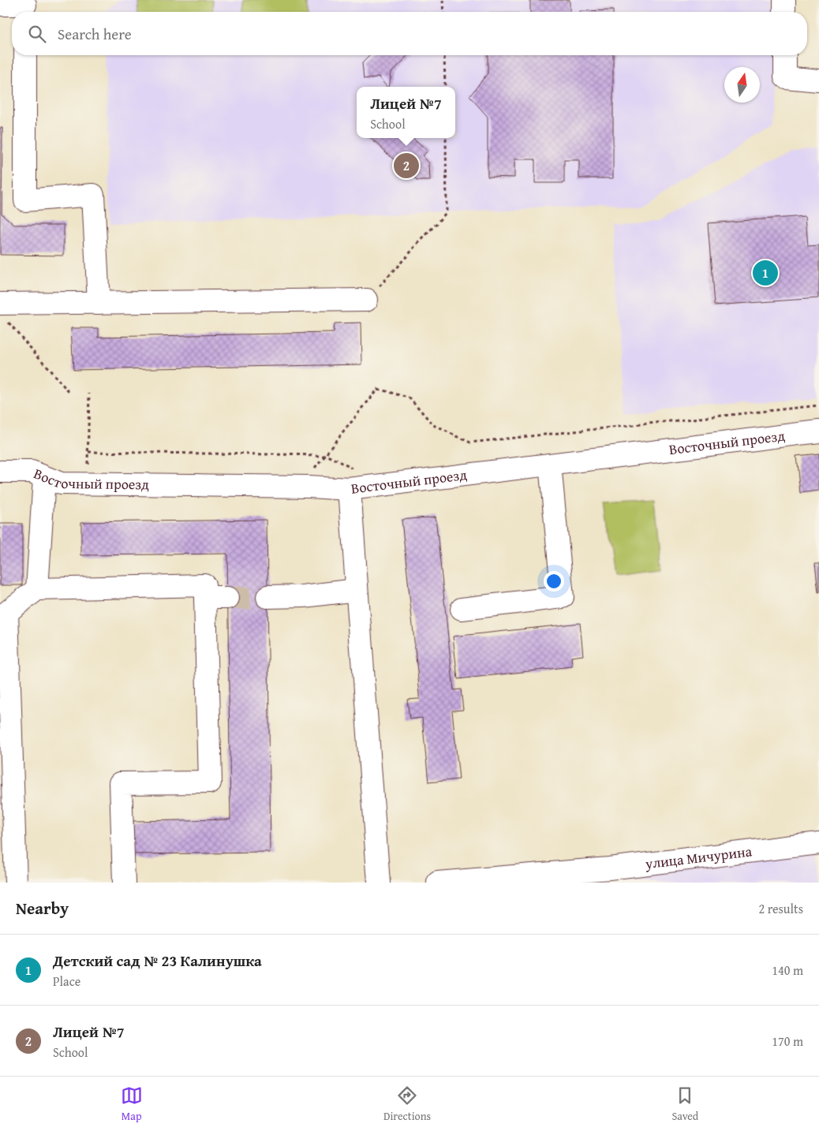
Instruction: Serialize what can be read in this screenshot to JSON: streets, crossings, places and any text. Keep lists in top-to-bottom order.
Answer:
{
  "streets": {
    "street": ["Восточный проезд", "улица Мичурина"]
  },
  "north": "top",
  "page": {
    "search": "Search here",
    "popup": ["Лицей №7", "School"],
    "pins": ["2", "1"],
    "heading": ["Nearby", "2 results"],
    "list": [
      {
        "mark": "1",
        "name": "Детский сад № 23 Калинушка",
        "note": "Place",
        "value": "140 m"
      },
      {
        "mark": "2",
        "name": "Лицей №7",
        "note": "School",
        "value": "170 m"
      }
    ],
    "nav": ["Map", "Directions", "Saved"]
  }
}
